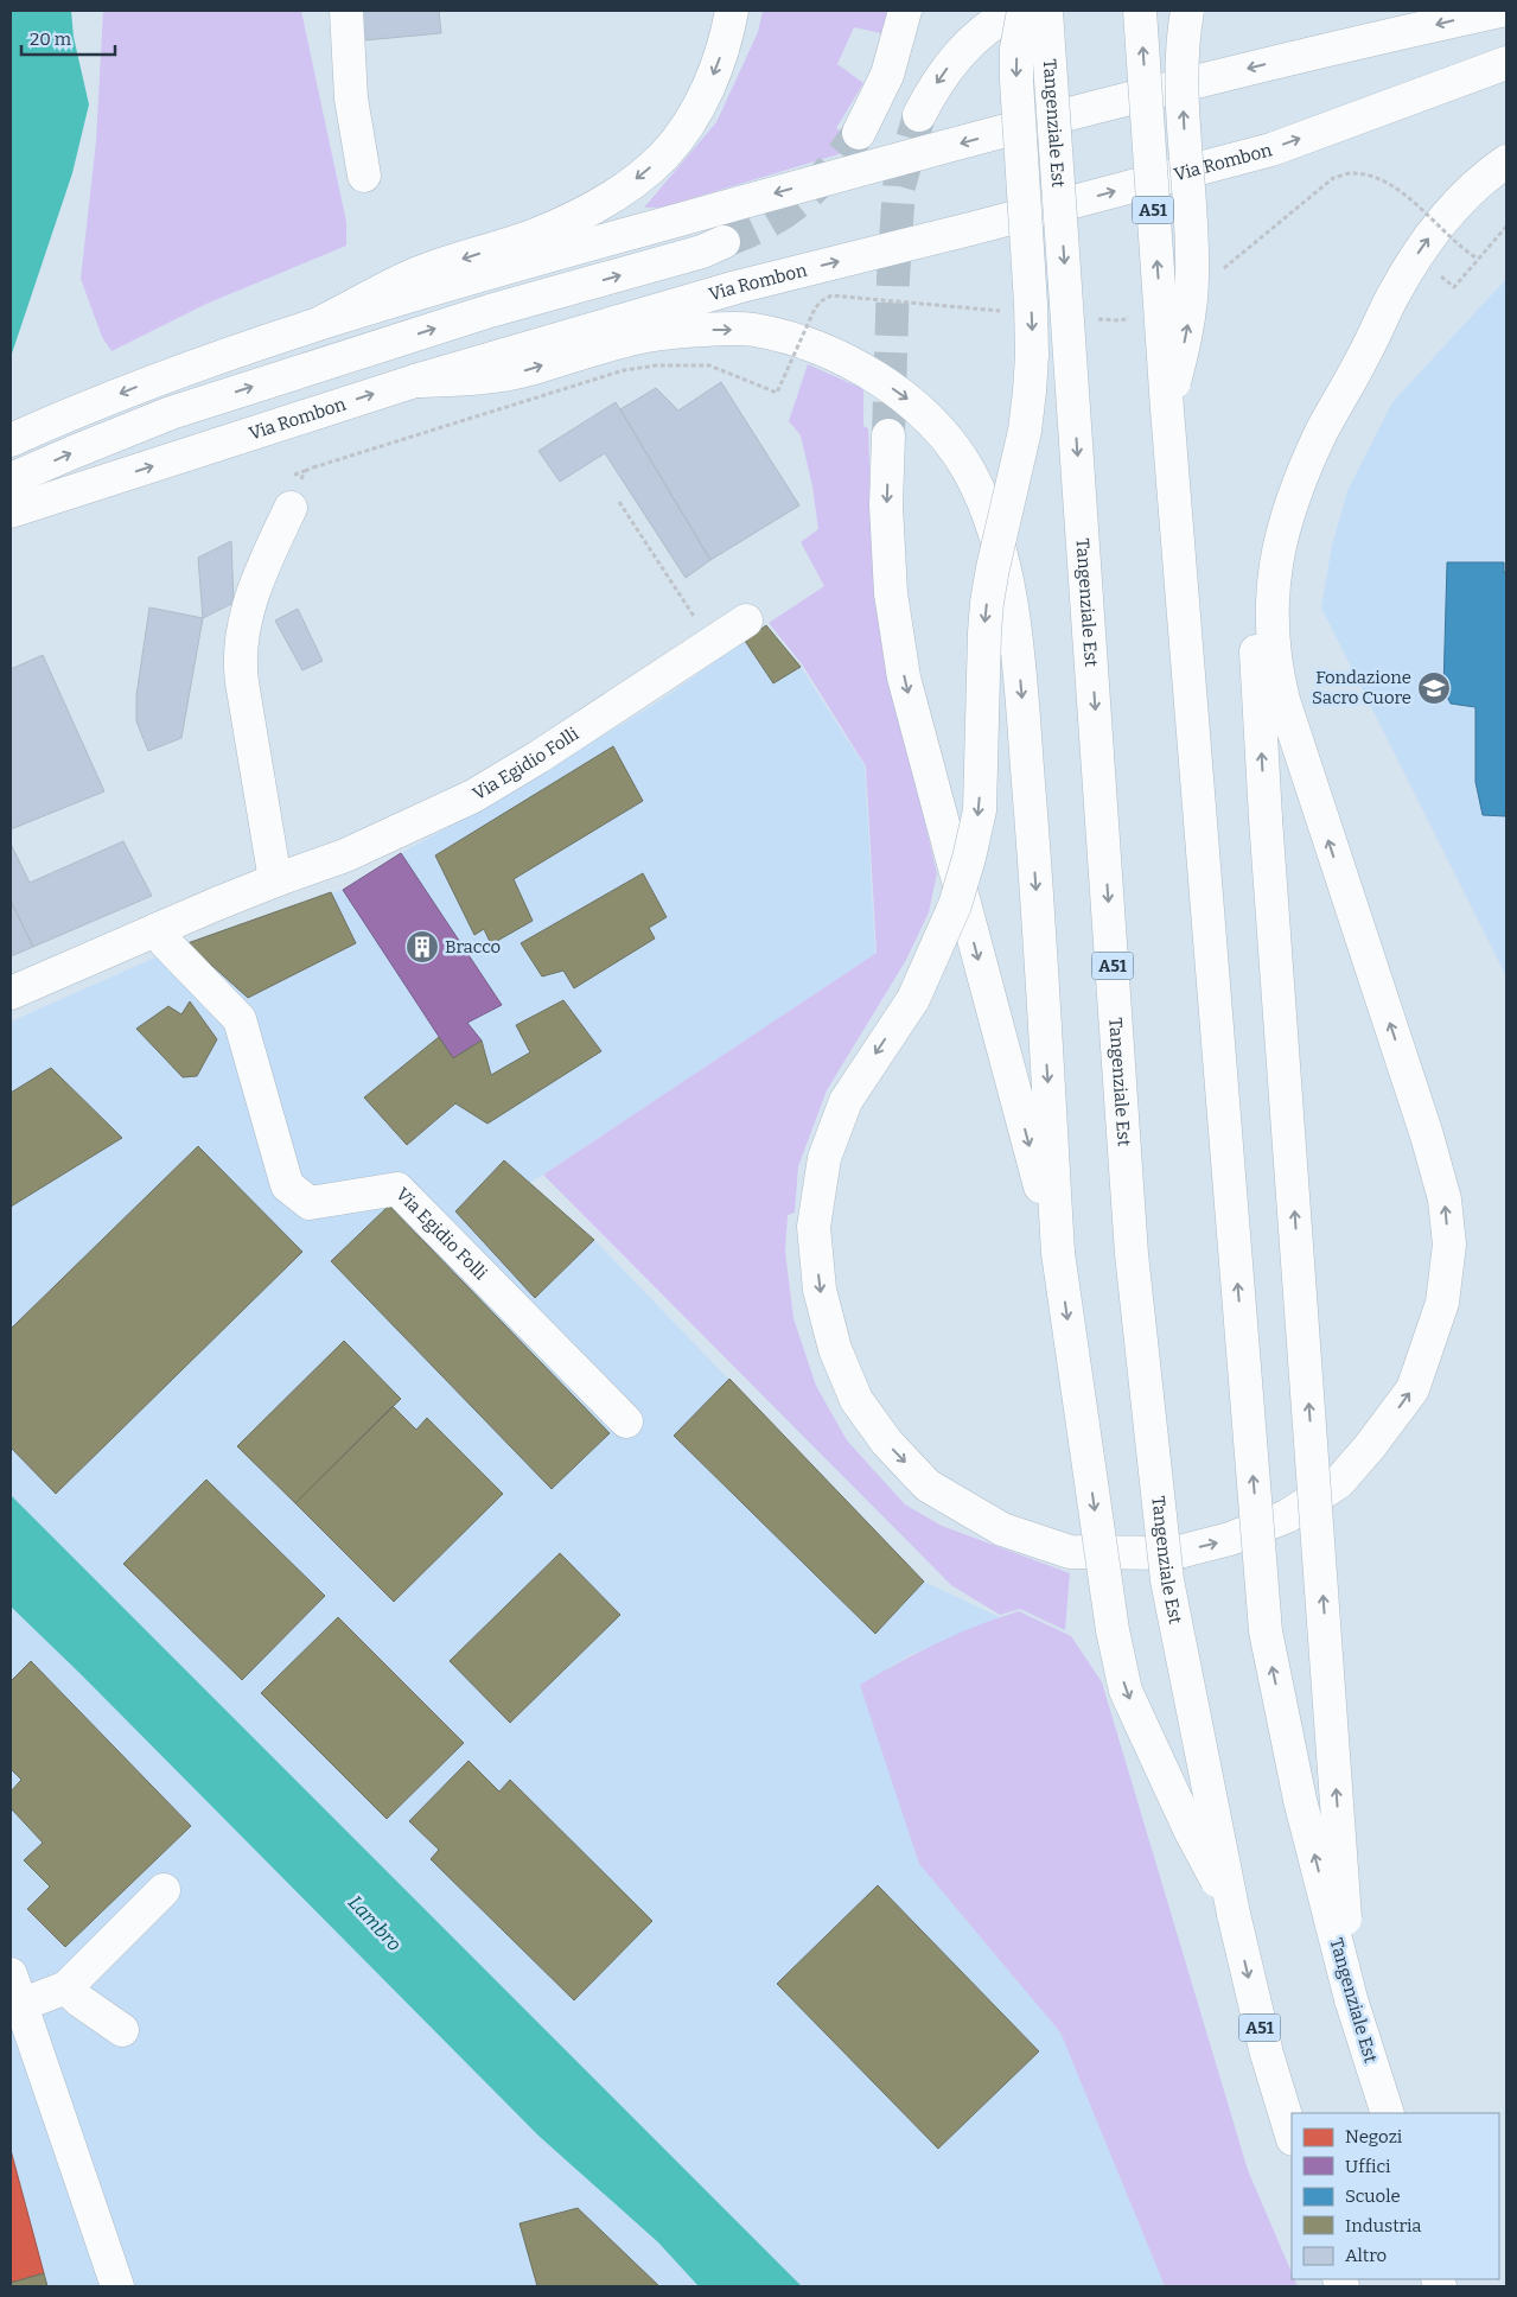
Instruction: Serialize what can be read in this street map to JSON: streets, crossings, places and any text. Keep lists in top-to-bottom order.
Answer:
{
  "streets": {
    "main road": [
      "Tangenziale Est",
      "Via Rombon",
      "A51",
      "Via Egidio Folli"
    ]
  },
  "water": ["Lambro"],
  "places": {
    "school or university": ["Fondazione Sacro Cuore"],
    "building": ["Bracco"]
  },
  "legend": [
    "Negozi",
    "Uffici",
    "Scuole",
    "Industria",
    "Altro"
  ],
  "scale_bar": "20 m"
}
